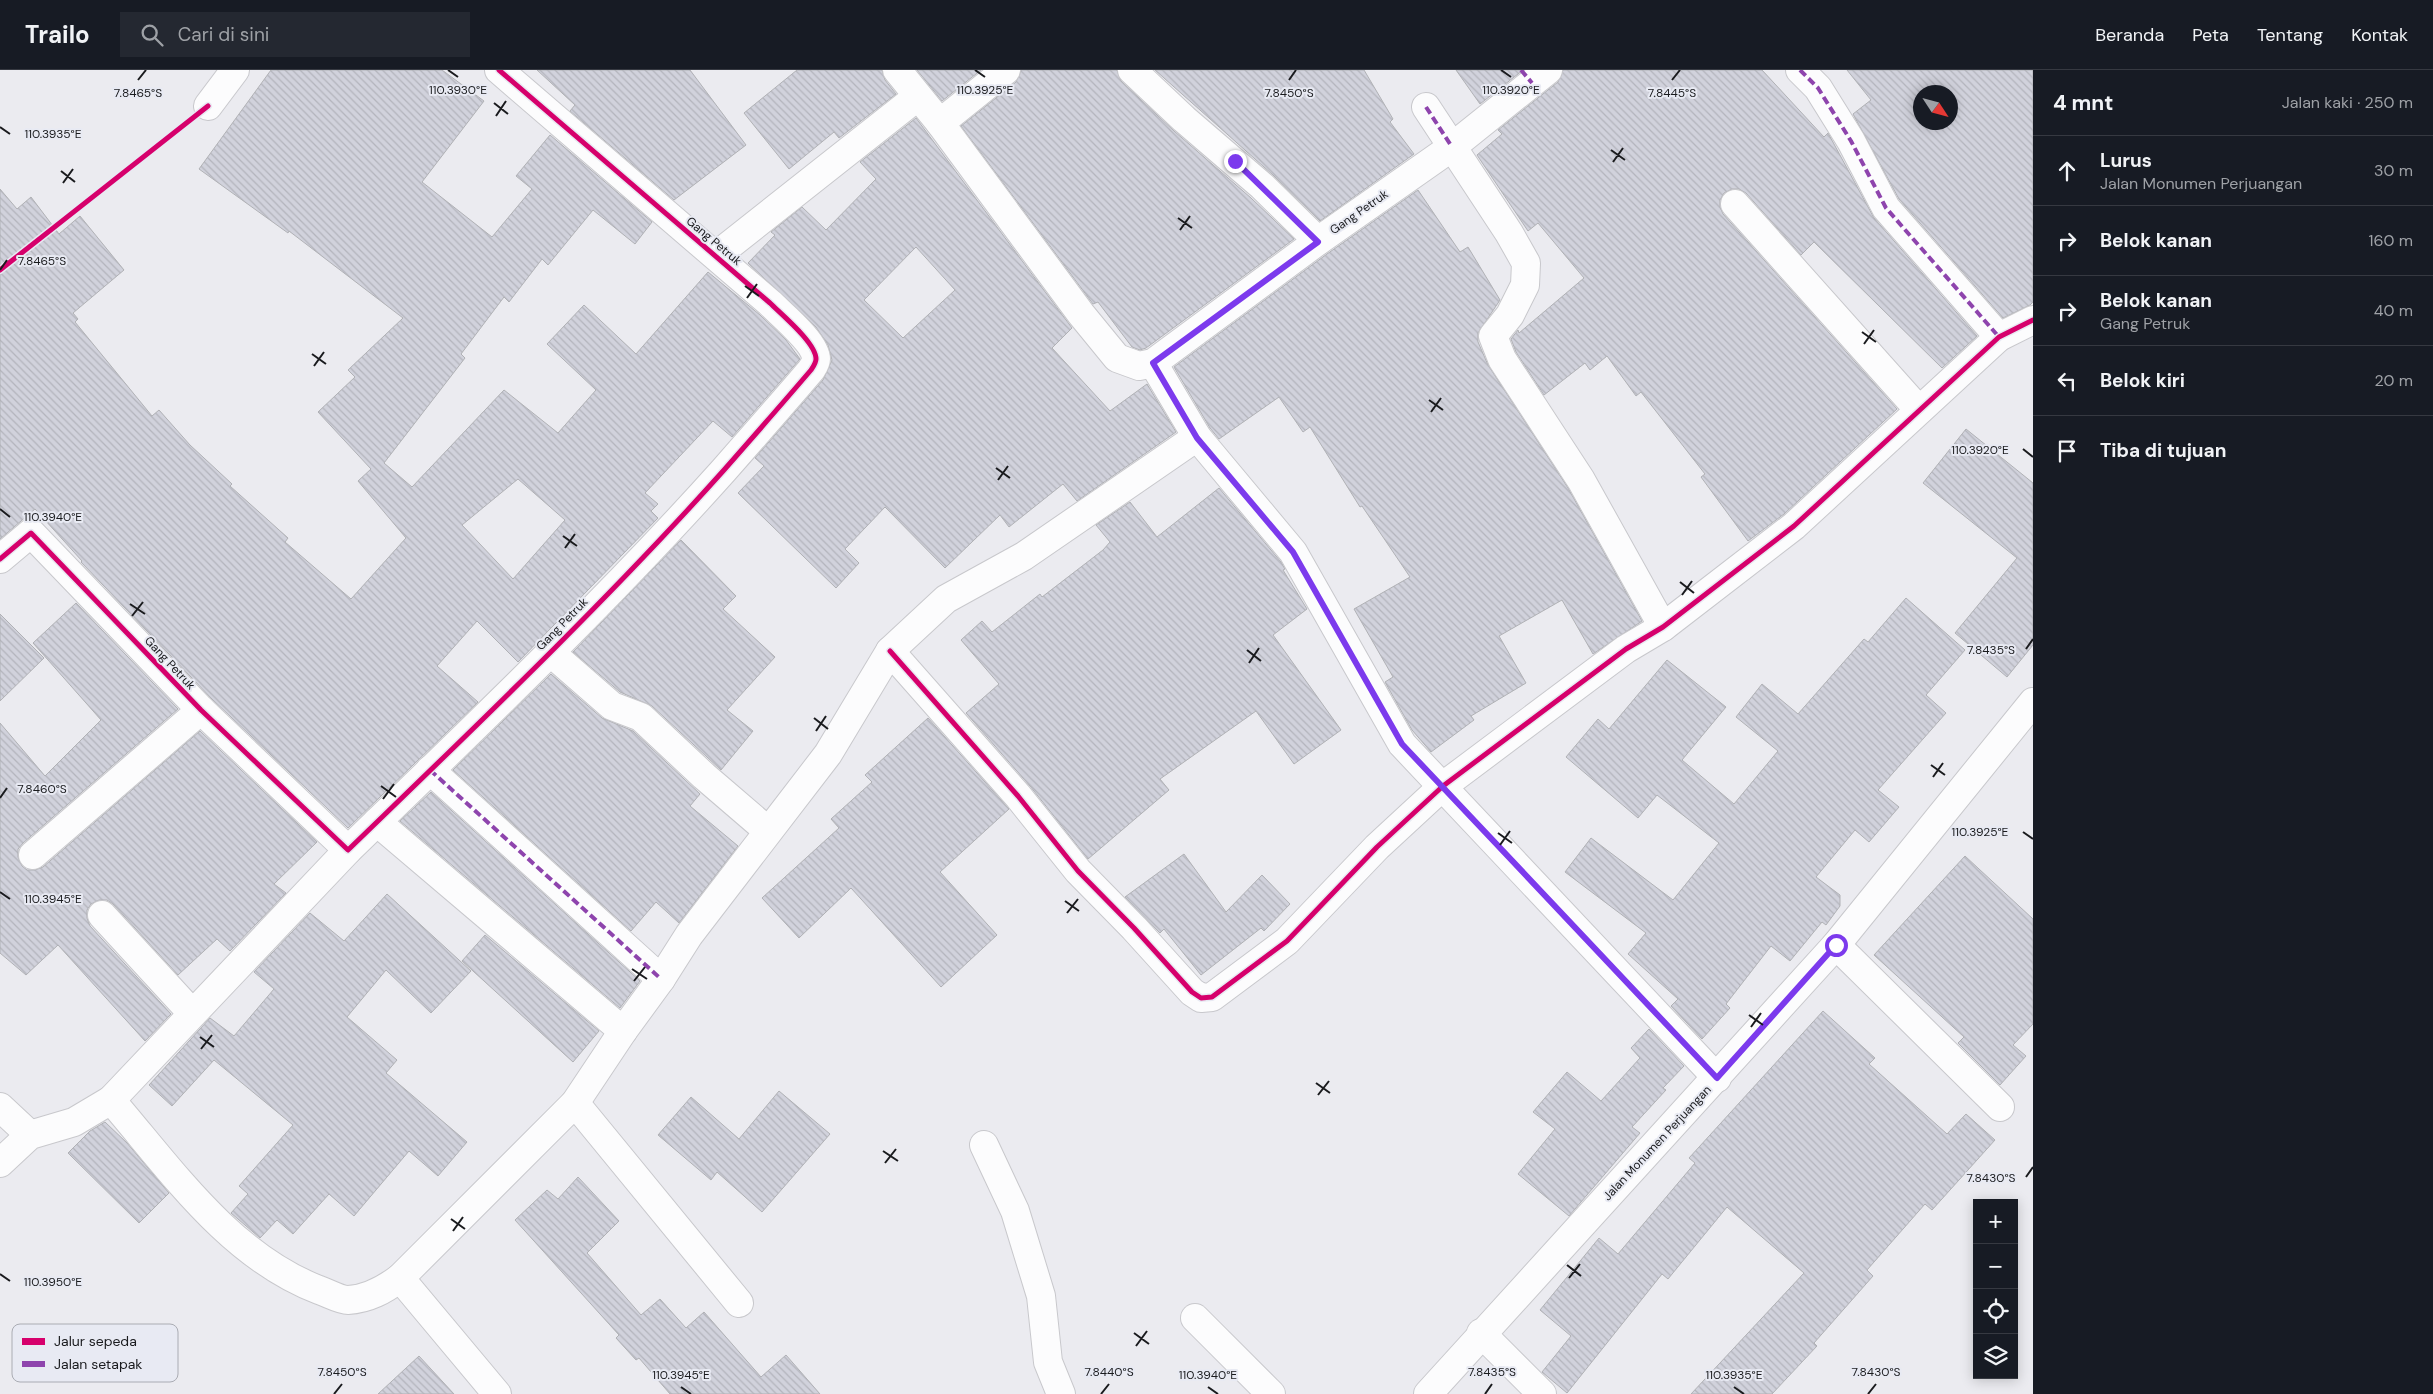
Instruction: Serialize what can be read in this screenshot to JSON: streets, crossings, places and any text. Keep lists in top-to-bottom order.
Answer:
{
  "streets": {
    "street": ["Gang Petruk", "Jalan Monumen Perjuangan"]
  },
  "legend": ["Jalur sepeda", "Jalan setapak"],
  "north": "bottom right",
  "page": {
    "header": "Trailo",
    "search": "Cari di sini",
    "nav": [
      "Beranda",
      "Peta",
      "Tentang",
      "Kontak"
    ],
    "heading": ["4 mnt", "Jalan kaki · 250 m"],
    "list": [
      ["Lurus", "Jalan Monumen Perjuangan", "30 m"],
      ["Belok kanan", "160 m"],
      ["Belok kanan", "Gang Petruk", "40 m"],
      ["Belok kiri", "20 m"],
      "Tiba di tujuan"
    ],
    "map_buttons": ["+", "−"]
  },
  "coordinates": [
    "110.3930°E",
    "110.3920°E",
    "110.3925°E",
    "7.8450°S",
    "7.8445°S",
    "7.8465°S",
    "110.3935°E",
    "110.3940°E",
    "7.8435°S",
    "7.8460°S",
    "110.3945°E",
    "7.8430°S",
    "110.3950°E",
    "7.8440°S"
  ]
}
